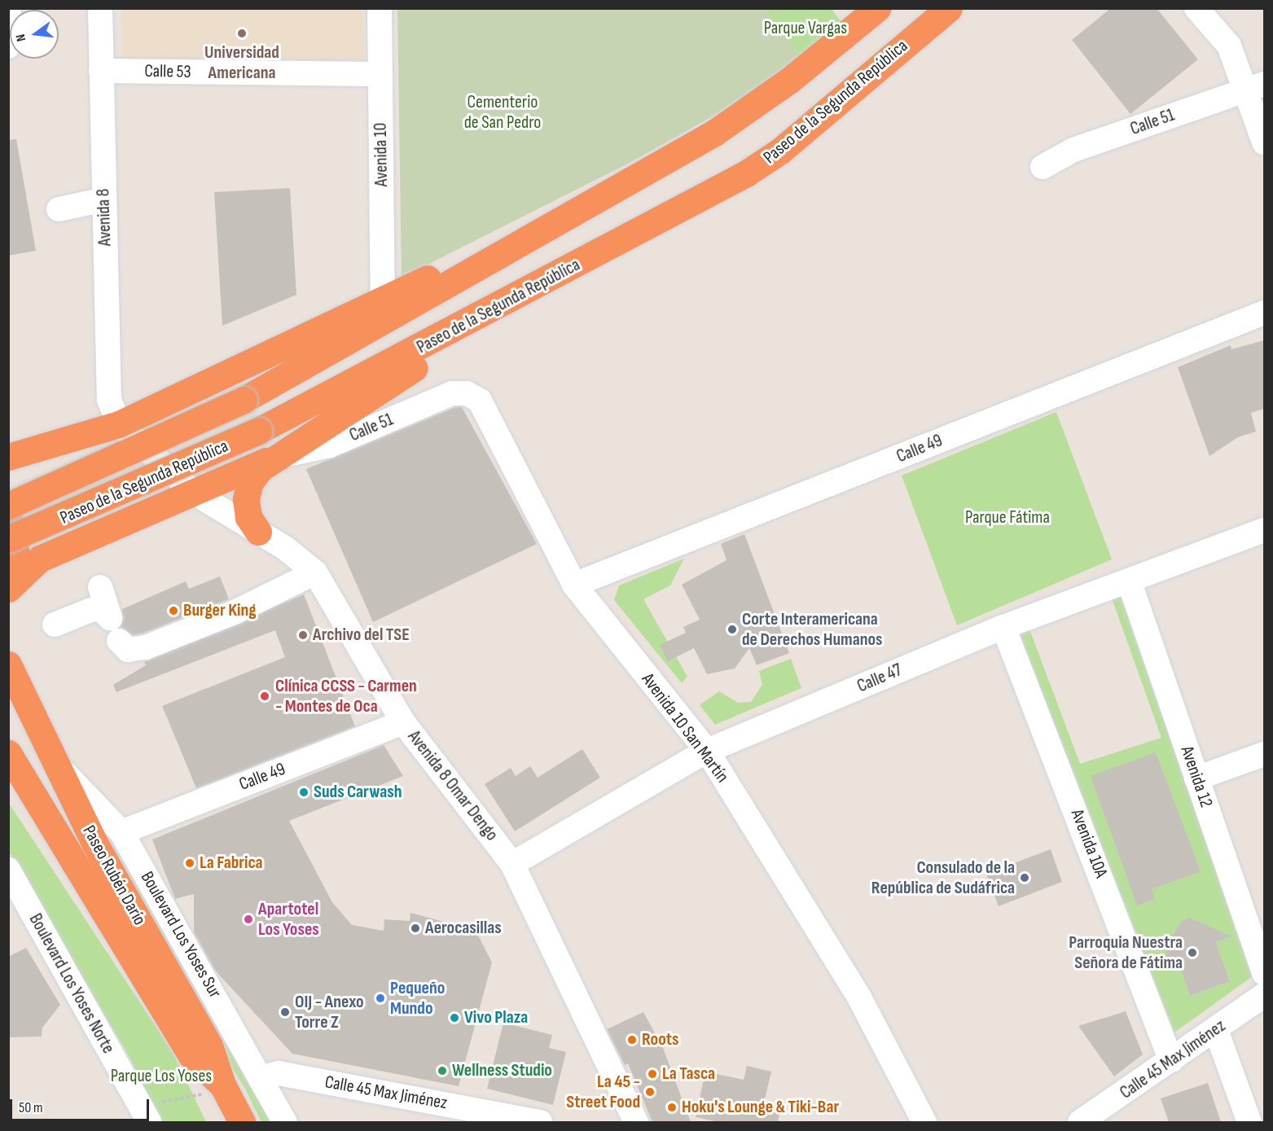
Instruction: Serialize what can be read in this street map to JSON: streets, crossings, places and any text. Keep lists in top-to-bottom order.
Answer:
{
  "streets": {
    "highway": ["Paseo de la Segunda República", "Paseo Rubén Darío"],
    "street": [
      "Calle 53",
      "Calle 51",
      "Avenida 10",
      "Avenida 8",
      "Calle 49",
      "Calle 47",
      "Avenida 10 San Martín",
      "Avenida 12",
      "Avenida 8 Omar Dengo",
      "Avenida 10A",
      "Boulevard Los Yoses Sur",
      "Boulevard Los Yoses Norte",
      "Calle 45 Max Jiménez"
    ]
  },
  "crossings": [
    ["Calle 53", "Avenida 10"],
    ["Calle 53", "Avenida 8"],
    ["Calle 51", "Avenida 10 San Martín"],
    ["Avenida 8", "Avenida 8 Omar Dengo"],
    ["Calle 49", "Avenida 10 San Martín"],
    ["Calle 49", "Avenida 8 Omar Dengo"],
    ["Calle 49", "Boulevard Los Yoses Sur"],
    ["Calle 47", "Avenida 10 San Martín"],
    ["Calle 47", "Avenida 12"],
    ["Calle 47", "Avenida 8 Omar Dengo"],
    ["Calle 47", "Avenida 10A"],
    ["Avenida 10A", "Calle 45 Max Jiménez"],
    ["Paseo Rubén Darío", "Boulevard Los Yoses Sur"],
    ["Boulevard Los Yoses Sur", "Calle 45 Max Jiménez"]
  ],
  "parks": [
    "Parque Vargas",
    "Cementerio de San Pedro",
    "Parque Fátima",
    "Parque Los Yoses"
  ],
  "places": [
    "Universidad Americana",
    "Burger King",
    "Corte Interamericana de Derechos Humanos",
    "Archivo del TSE",
    "Clínica CCSS - Carmen - Montes de Oca",
    "Suds Carwash",
    "La Fabrica",
    "Consulado de la República de Sudáfrica",
    "Apartotel Los Yoses",
    "Aerocasillas",
    "Parroquia Nuestra Señora de Fátima",
    "Pequeño Mundo",
    "OIJ - Anexo Torre Z",
    "Vivo Plaza",
    "Roots",
    "Wellness Studio",
    "La Tasca",
    "La 45 - Street Food",
    "Hoku's Lounge & Tiki-Bar"
  ],
  "scale_bar": "50 m",
  "north": "left"
}
